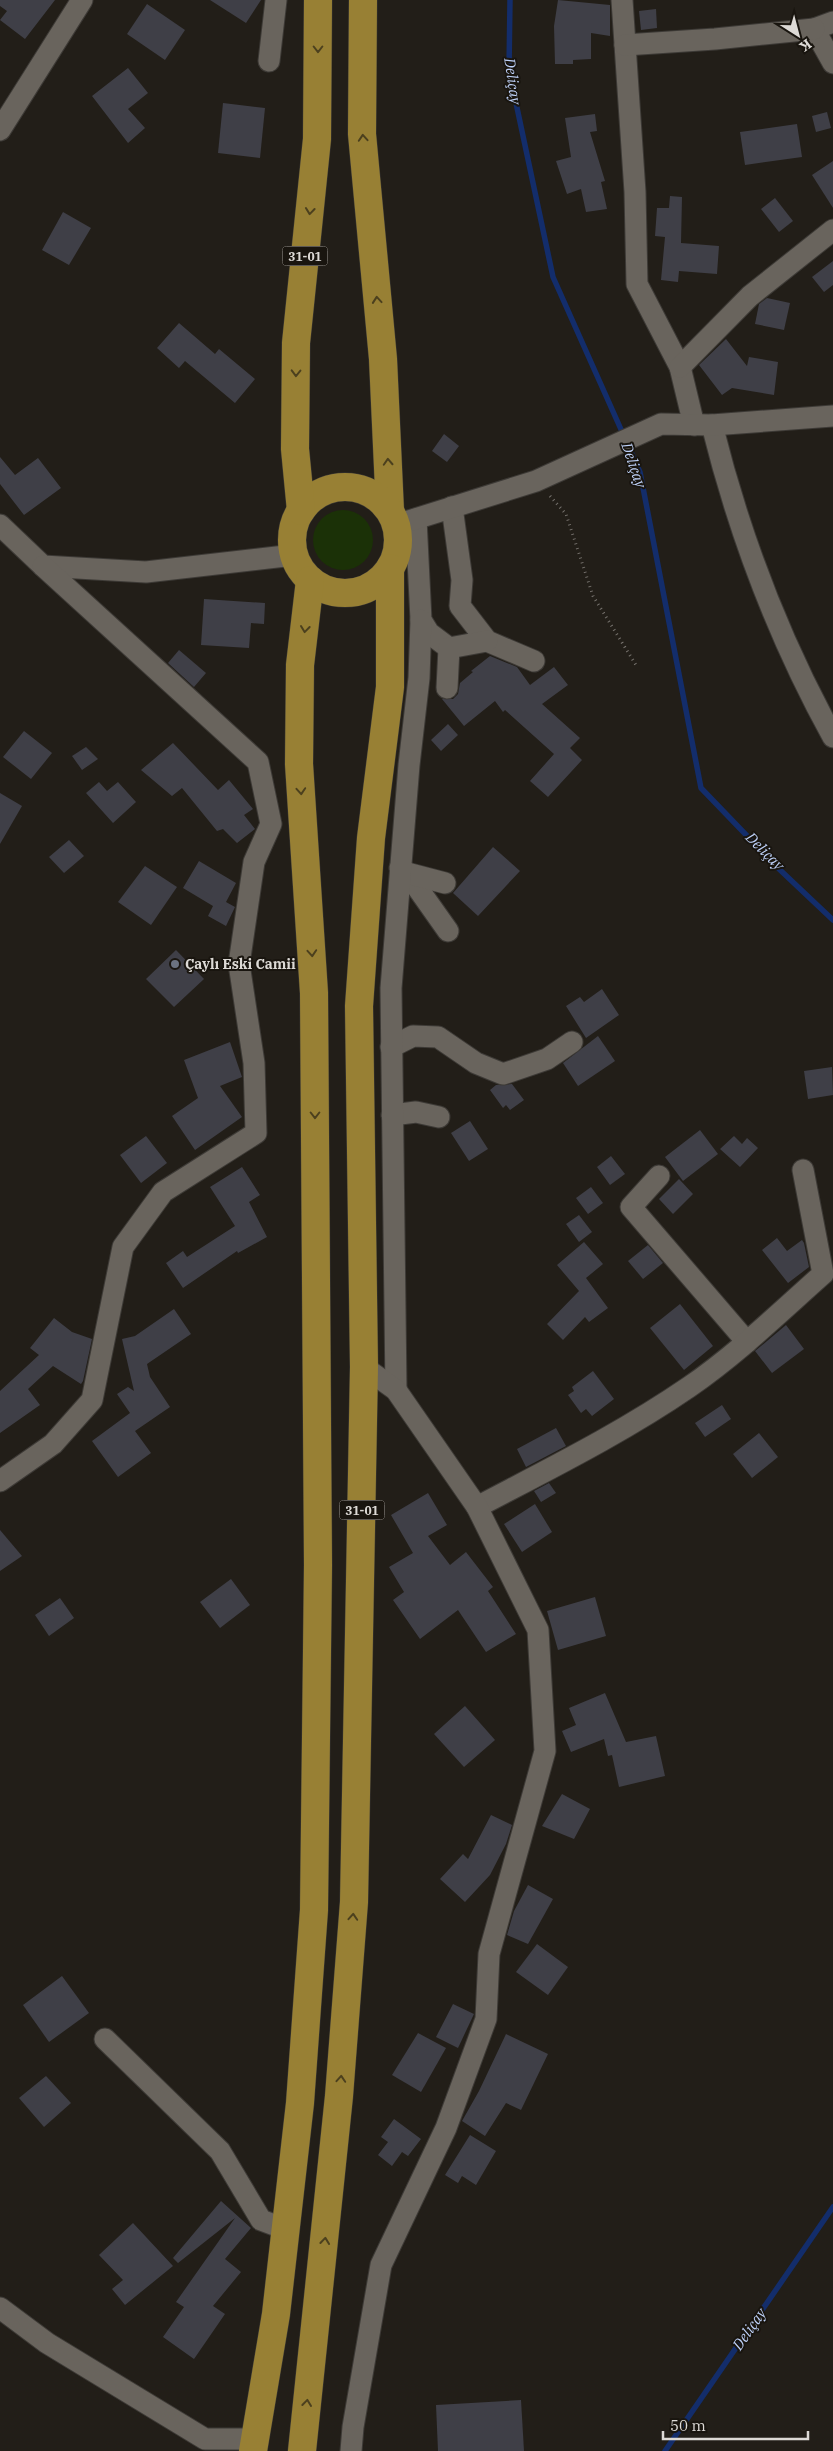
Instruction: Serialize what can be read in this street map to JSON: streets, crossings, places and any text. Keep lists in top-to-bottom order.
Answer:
{
  "streets": {
    "highway": ["31-01"]
  },
  "water": ["Deliçay"],
  "places": ["Çaylı Eski Camii"],
  "scale_bar": "50 m",
  "north": "bottom right"
}
